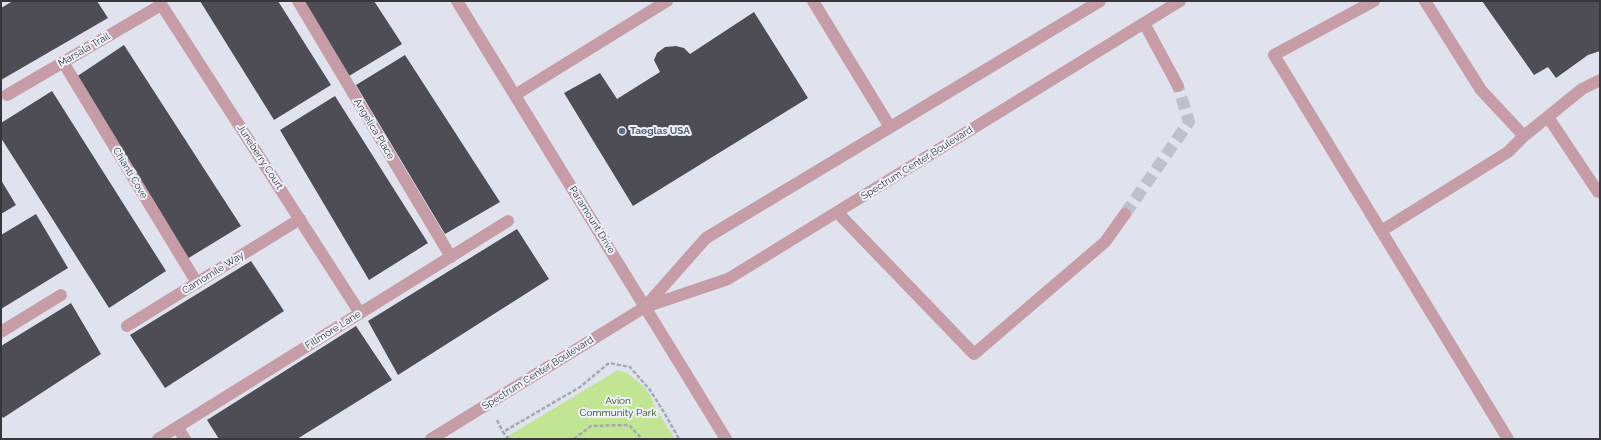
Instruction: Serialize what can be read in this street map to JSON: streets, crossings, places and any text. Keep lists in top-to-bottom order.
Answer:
{
  "streets": {
    "street": [
      "Marsala Trail",
      "Angelica Place",
      "Juneberry Court",
      "Spectrum Center Boulevard",
      "Chianti Cove",
      "Paramount Drive",
      "Camomile Way",
      "Fillmore Lane"
    ]
  },
  "crossings": [
    ["Marsala Trail", "Juneberry Court"],
    ["Marsala Trail", "Chianti Cove"],
    ["Angelica Place", "Fillmore Lane"],
    ["Juneberry Court", "Camomile Way"],
    ["Juneberry Court", "Fillmore Lane"],
    ["Spectrum Center Boulevard", "Paramount Drive"],
    ["Chianti Cove", "Camomile Way"]
  ],
  "parks": ["Avion Community Park"],
  "places": ["Taoglas USA"]
}
